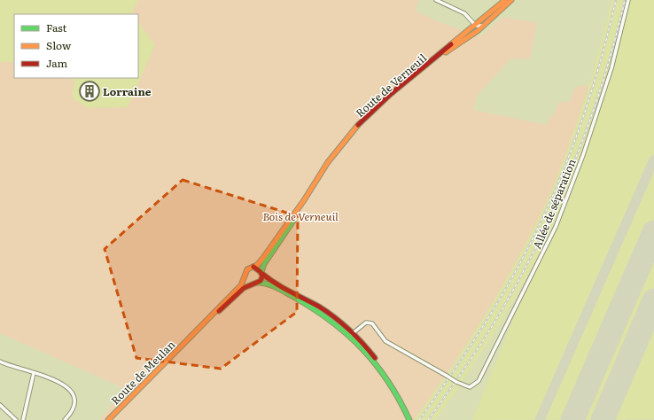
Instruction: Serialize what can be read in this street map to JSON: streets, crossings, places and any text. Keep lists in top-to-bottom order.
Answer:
{
  "streets": {
    "main road": ["Route de Verneuil", "Route de Meulan"],
    "street": ["Allée de séparation"]
  },
  "crossings": [
    ["Route de Verneuil", "Route de Meulan"]
  ],
  "parks": ["Bois de Verneuil"],
  "places": {
    "building": ["Lorraine"]
  },
  "legend": ["Fast", "Slow", "Jam"]
}
